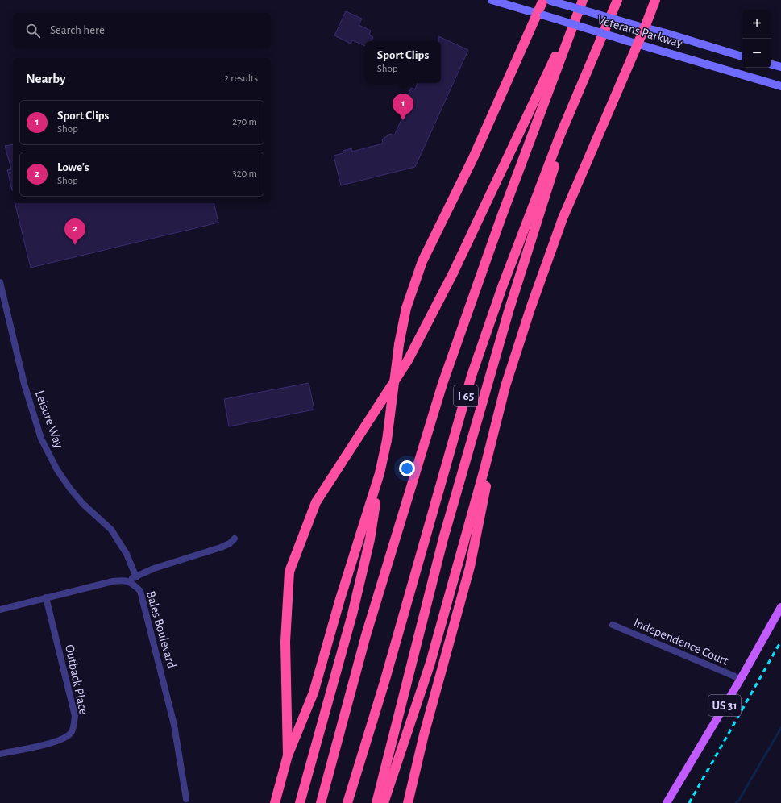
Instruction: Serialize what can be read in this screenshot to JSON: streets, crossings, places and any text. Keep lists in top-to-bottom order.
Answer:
{
  "streets": {
    "highway": ["I 65"],
    "main road": ["Veterans Parkway", "US 31"],
    "street": [
      "Leisure Way",
      "Bales Boulevard",
      "Independence Court",
      "Outback Place"
    ]
  },
  "crossings": [
    ["Independence Court", "US 31"]
  ],
  "page": {
    "map_buttons": ["+", "−"],
    "search": "Search here",
    "popup": ["Sport Clips", "Shop"],
    "heading": ["Nearby", "2 results"],
    "pins": ["1", "2"],
    "list": [
      {
        "mark": "1",
        "name": "Sport Clips",
        "note": "Shop",
        "value": "270 m"
      },
      {
        "mark": "2",
        "name": "Lowe's",
        "note": "Shop",
        "value": "320 m"
      }
    ]
  }
}
